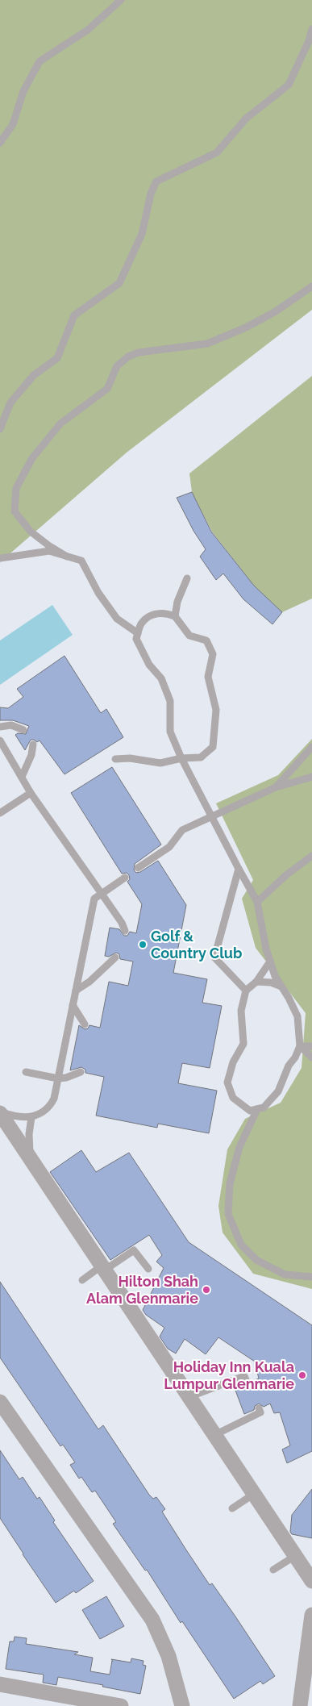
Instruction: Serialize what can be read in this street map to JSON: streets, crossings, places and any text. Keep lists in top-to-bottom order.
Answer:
{
  "places": ["Golf & Country Club", "Hilton Shah Alam Glenmarie", "Holiday Inn Kuala Lumpur Glenmarie"]
}
